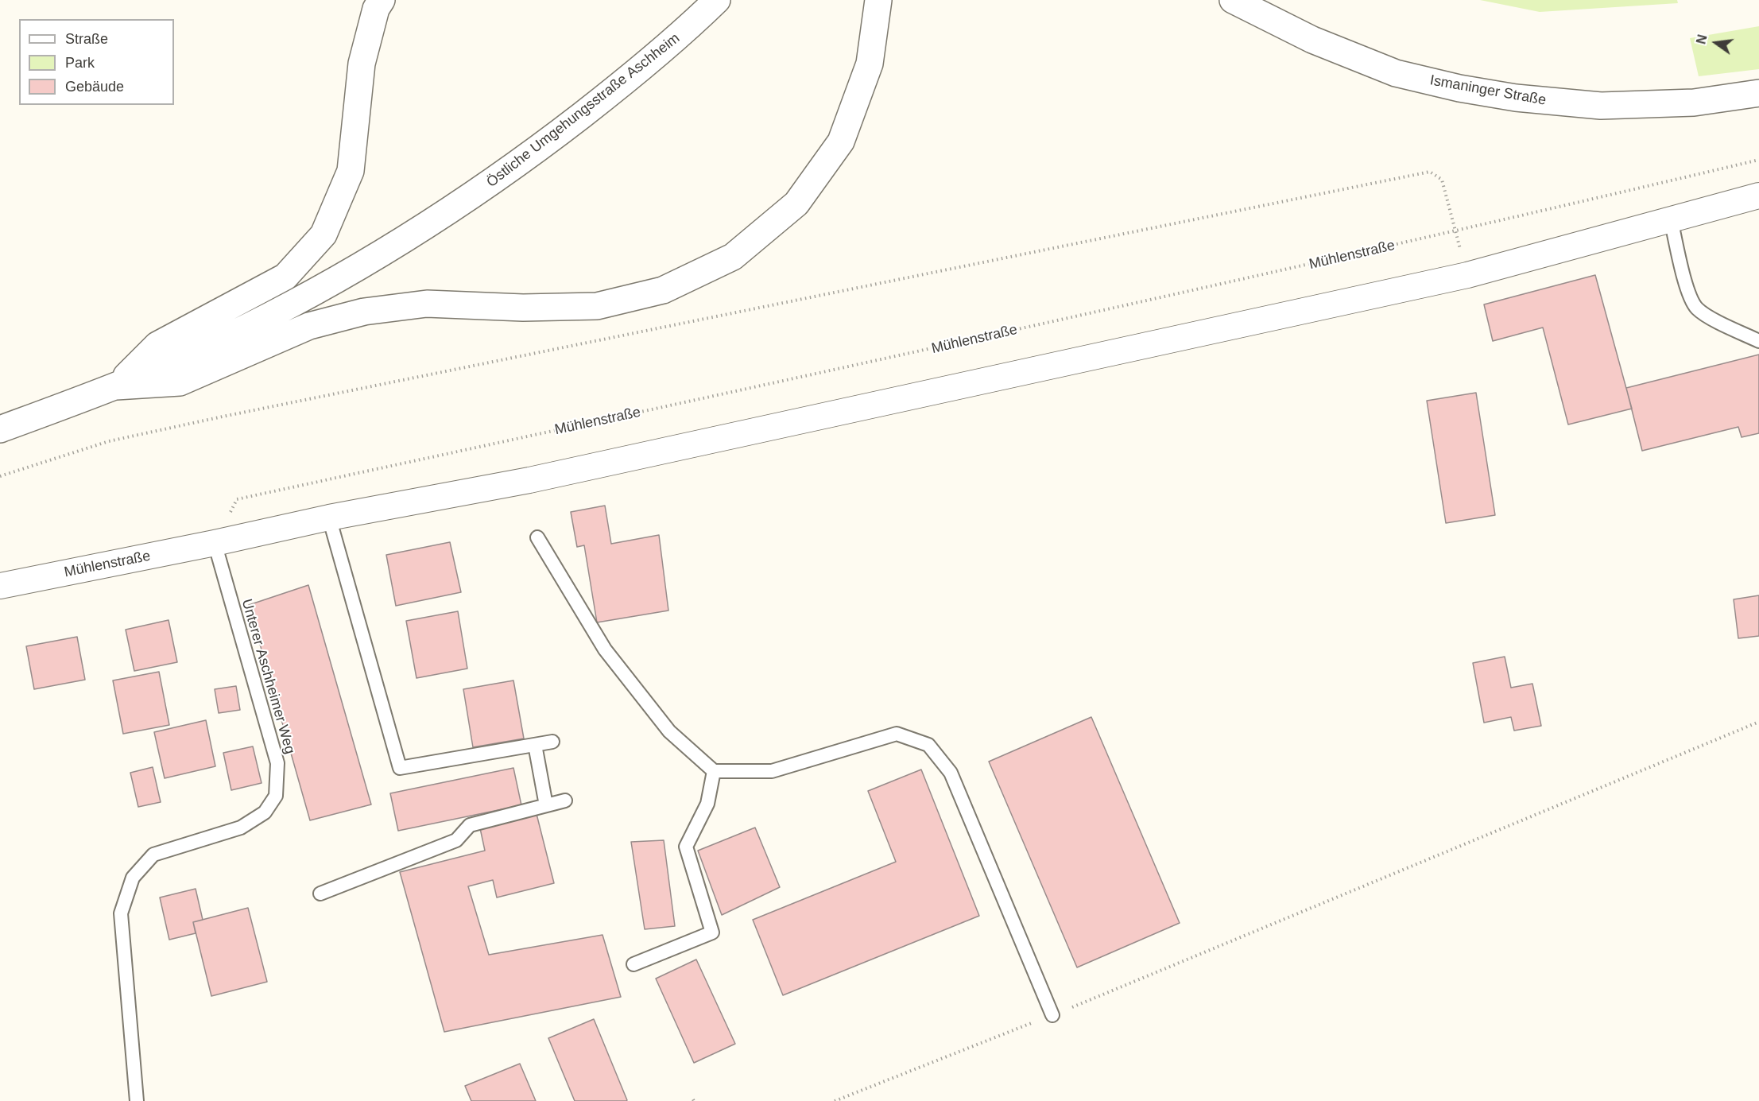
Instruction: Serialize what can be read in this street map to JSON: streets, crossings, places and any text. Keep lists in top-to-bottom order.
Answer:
{
  "streets": {
    "main road": ["Ismaninger Straße", "Östliche Umgehungsstraße Aschheim"],
    "street": ["Mühlenstraße"],
    "lane": ["Unterer Aschheimer Weg"]
  },
  "crossings": [
    ["Mühlenstraße", "Unterer Aschheimer Weg"]
  ],
  "legend": ["Straße", "Park", "Gebäude"],
  "north": "left"
}
